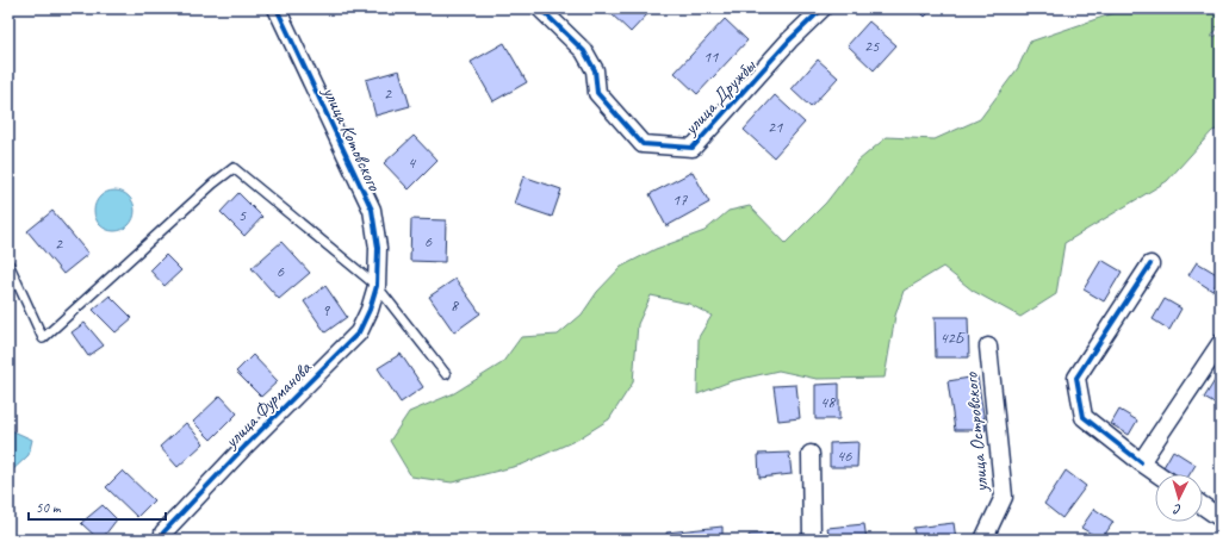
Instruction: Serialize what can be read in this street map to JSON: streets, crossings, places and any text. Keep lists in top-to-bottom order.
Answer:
{
  "streets": {
    "street": [
      "улица Дружбы",
      "улица Котовского",
      "улица Фурманова",
      "улица Островского"
    ]
  },
  "crossings": [
    ["улица Котовского", "улица Фурманова"]
  ],
  "house_numbers": [
    "25",
    "11",
    "2",
    "21",
    "4",
    "17",
    "5",
    "6",
    "2",
    "6",
    "8",
    "9",
    "42Б",
    "48",
    "46"
  ],
  "scale_bar": "50 m",
  "north": "bottom"
}
